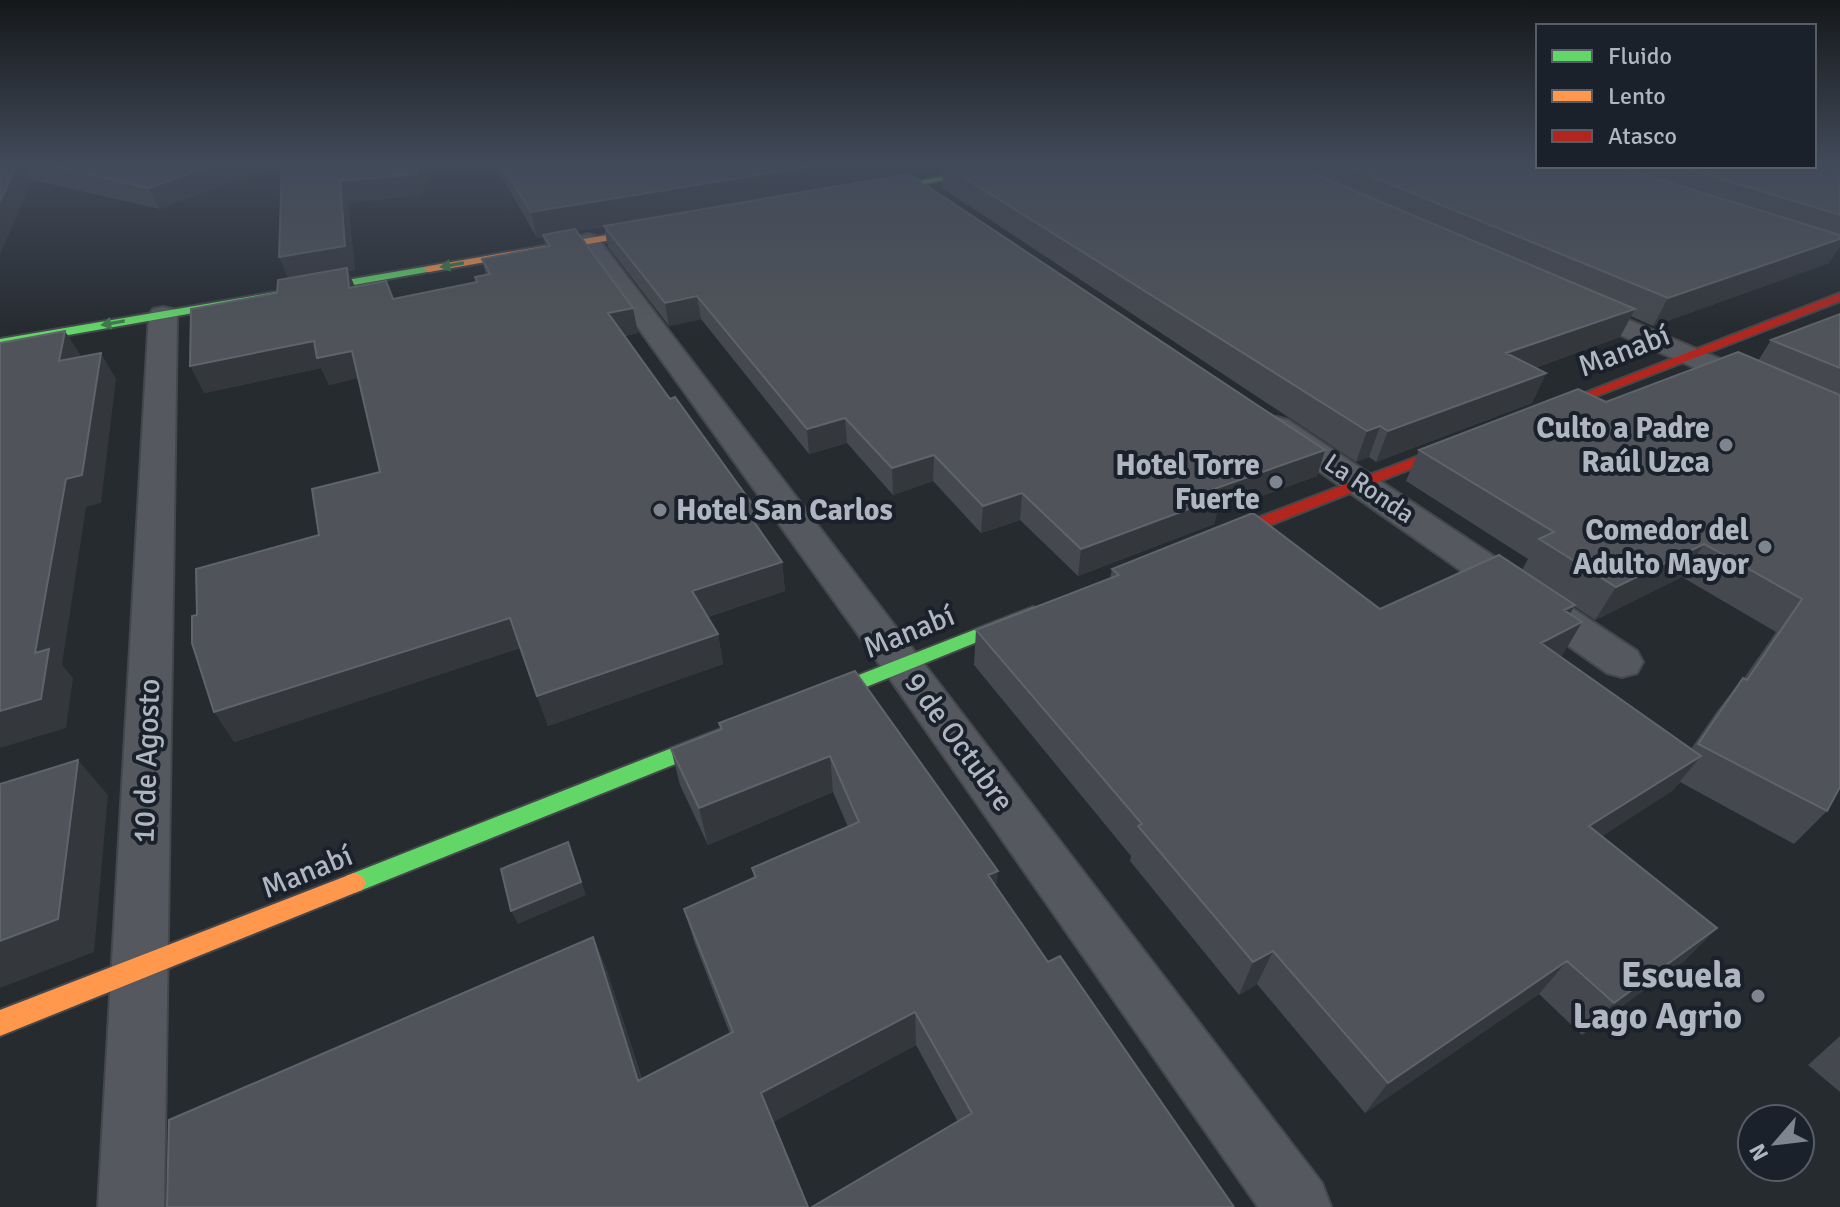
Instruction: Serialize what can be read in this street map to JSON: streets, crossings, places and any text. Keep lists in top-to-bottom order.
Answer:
{
  "streets": {
    "street": [
      "Manabí",
      "La Ronda",
      "9 de Octubre",
      "10 de Agosto"
    ]
  },
  "crossings": [
    ["Manabí", "9 de Octubre"],
    ["Manabí", "10 de Agosto"]
  ],
  "places": [
    "Culto a Padre Raúl Uzca",
    "Hotel Torre Fuerte",
    "Hotel San Carlos",
    "Comedor del Adulto Mayor",
    "Escuela Lago Agrio"
  ],
  "legend": ["Fluido", "Lento", "Atasco"],
  "north": "bottom left"
}
